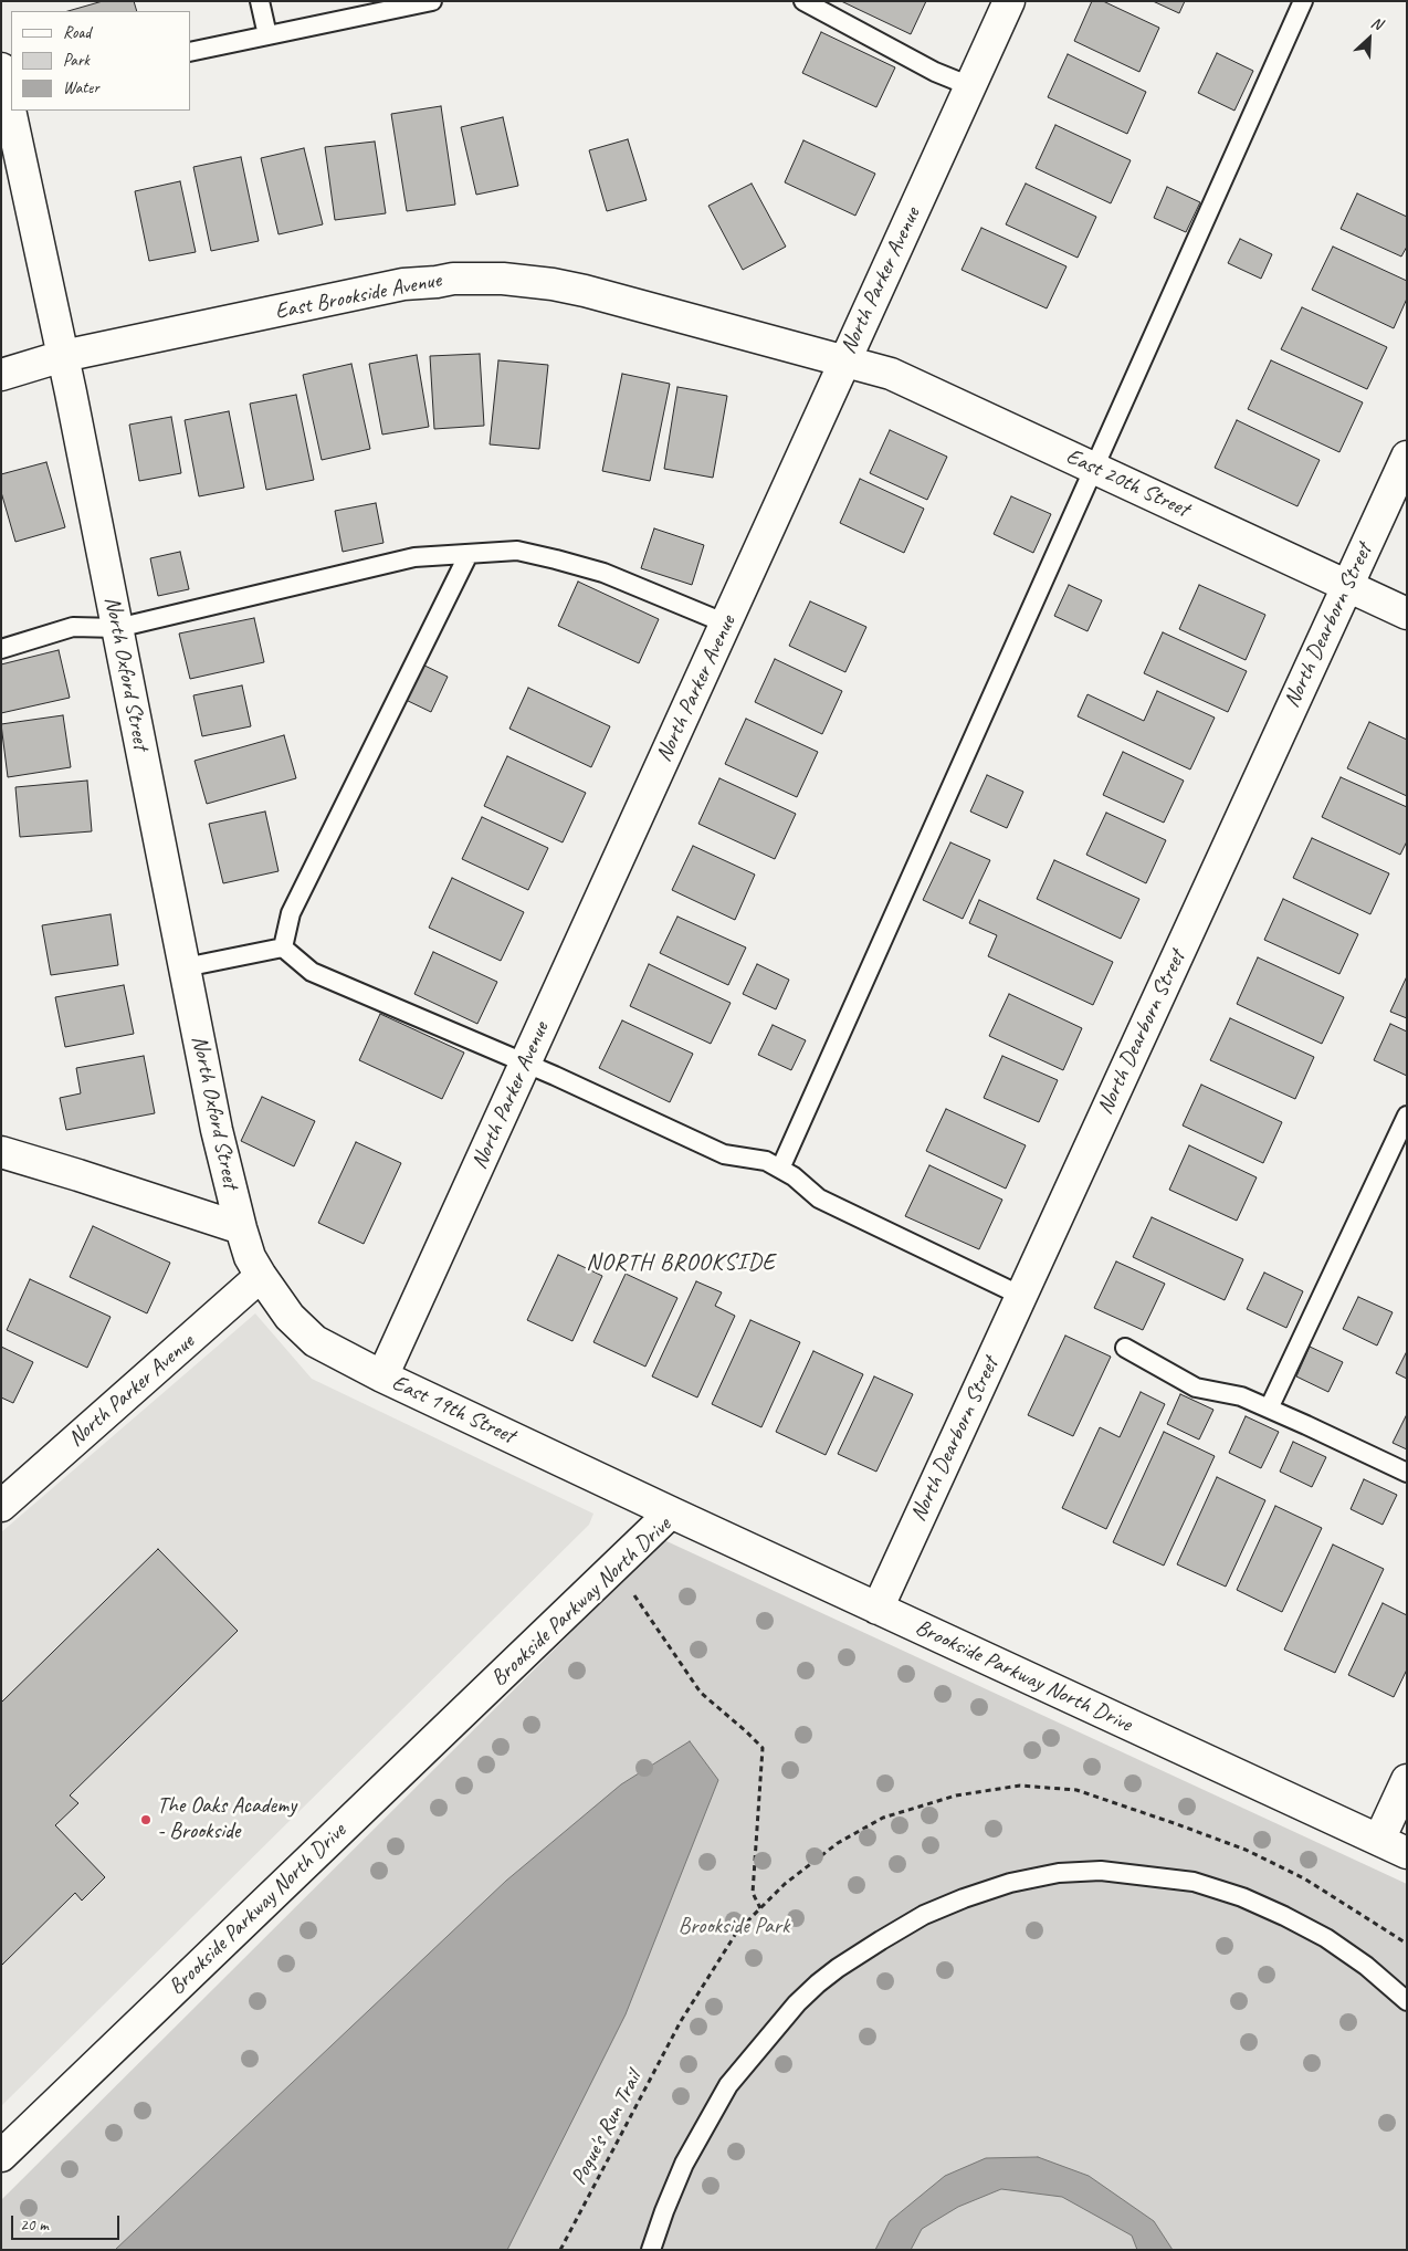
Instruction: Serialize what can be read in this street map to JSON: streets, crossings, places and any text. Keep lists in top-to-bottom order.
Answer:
{
  "streets": {
    "street": [
      "North Parker Avenue",
      "East Brookside Avenue",
      "East 20th Street",
      "North Dearborn Street",
      "North Oxford Street",
      "East 19th Street",
      "Brookside Parkway North Drive"
    ],
    "path": ["Pogue's Run Trail"]
  },
  "crossings": [
    ["North Parker Avenue", "East Brookside Avenue"],
    ["North Parker Avenue", "East 20th Street"],
    ["North Parker Avenue", "North Oxford Street"],
    ["North Parker Avenue", "East 19th Street"],
    ["East Brookside Avenue", "East 20th Street"],
    ["East Brookside Avenue", "North Oxford Street"],
    ["East 20th Street", "North Dearborn Street"],
    ["North Dearborn Street", "Brookside Parkway North Drive"],
    ["North Oxford Street", "East 19th Street"],
    ["East 19th Street", "Brookside Parkway North Drive"]
  ],
  "districts": ["NORTH BROOKSIDE"],
  "parks": ["Brookside Park"],
  "places": ["The Oaks Academy - Brookside"],
  "legend": ["Road", "Park", "Water"],
  "scale_bar": "20 m",
  "north": "top right"
}
